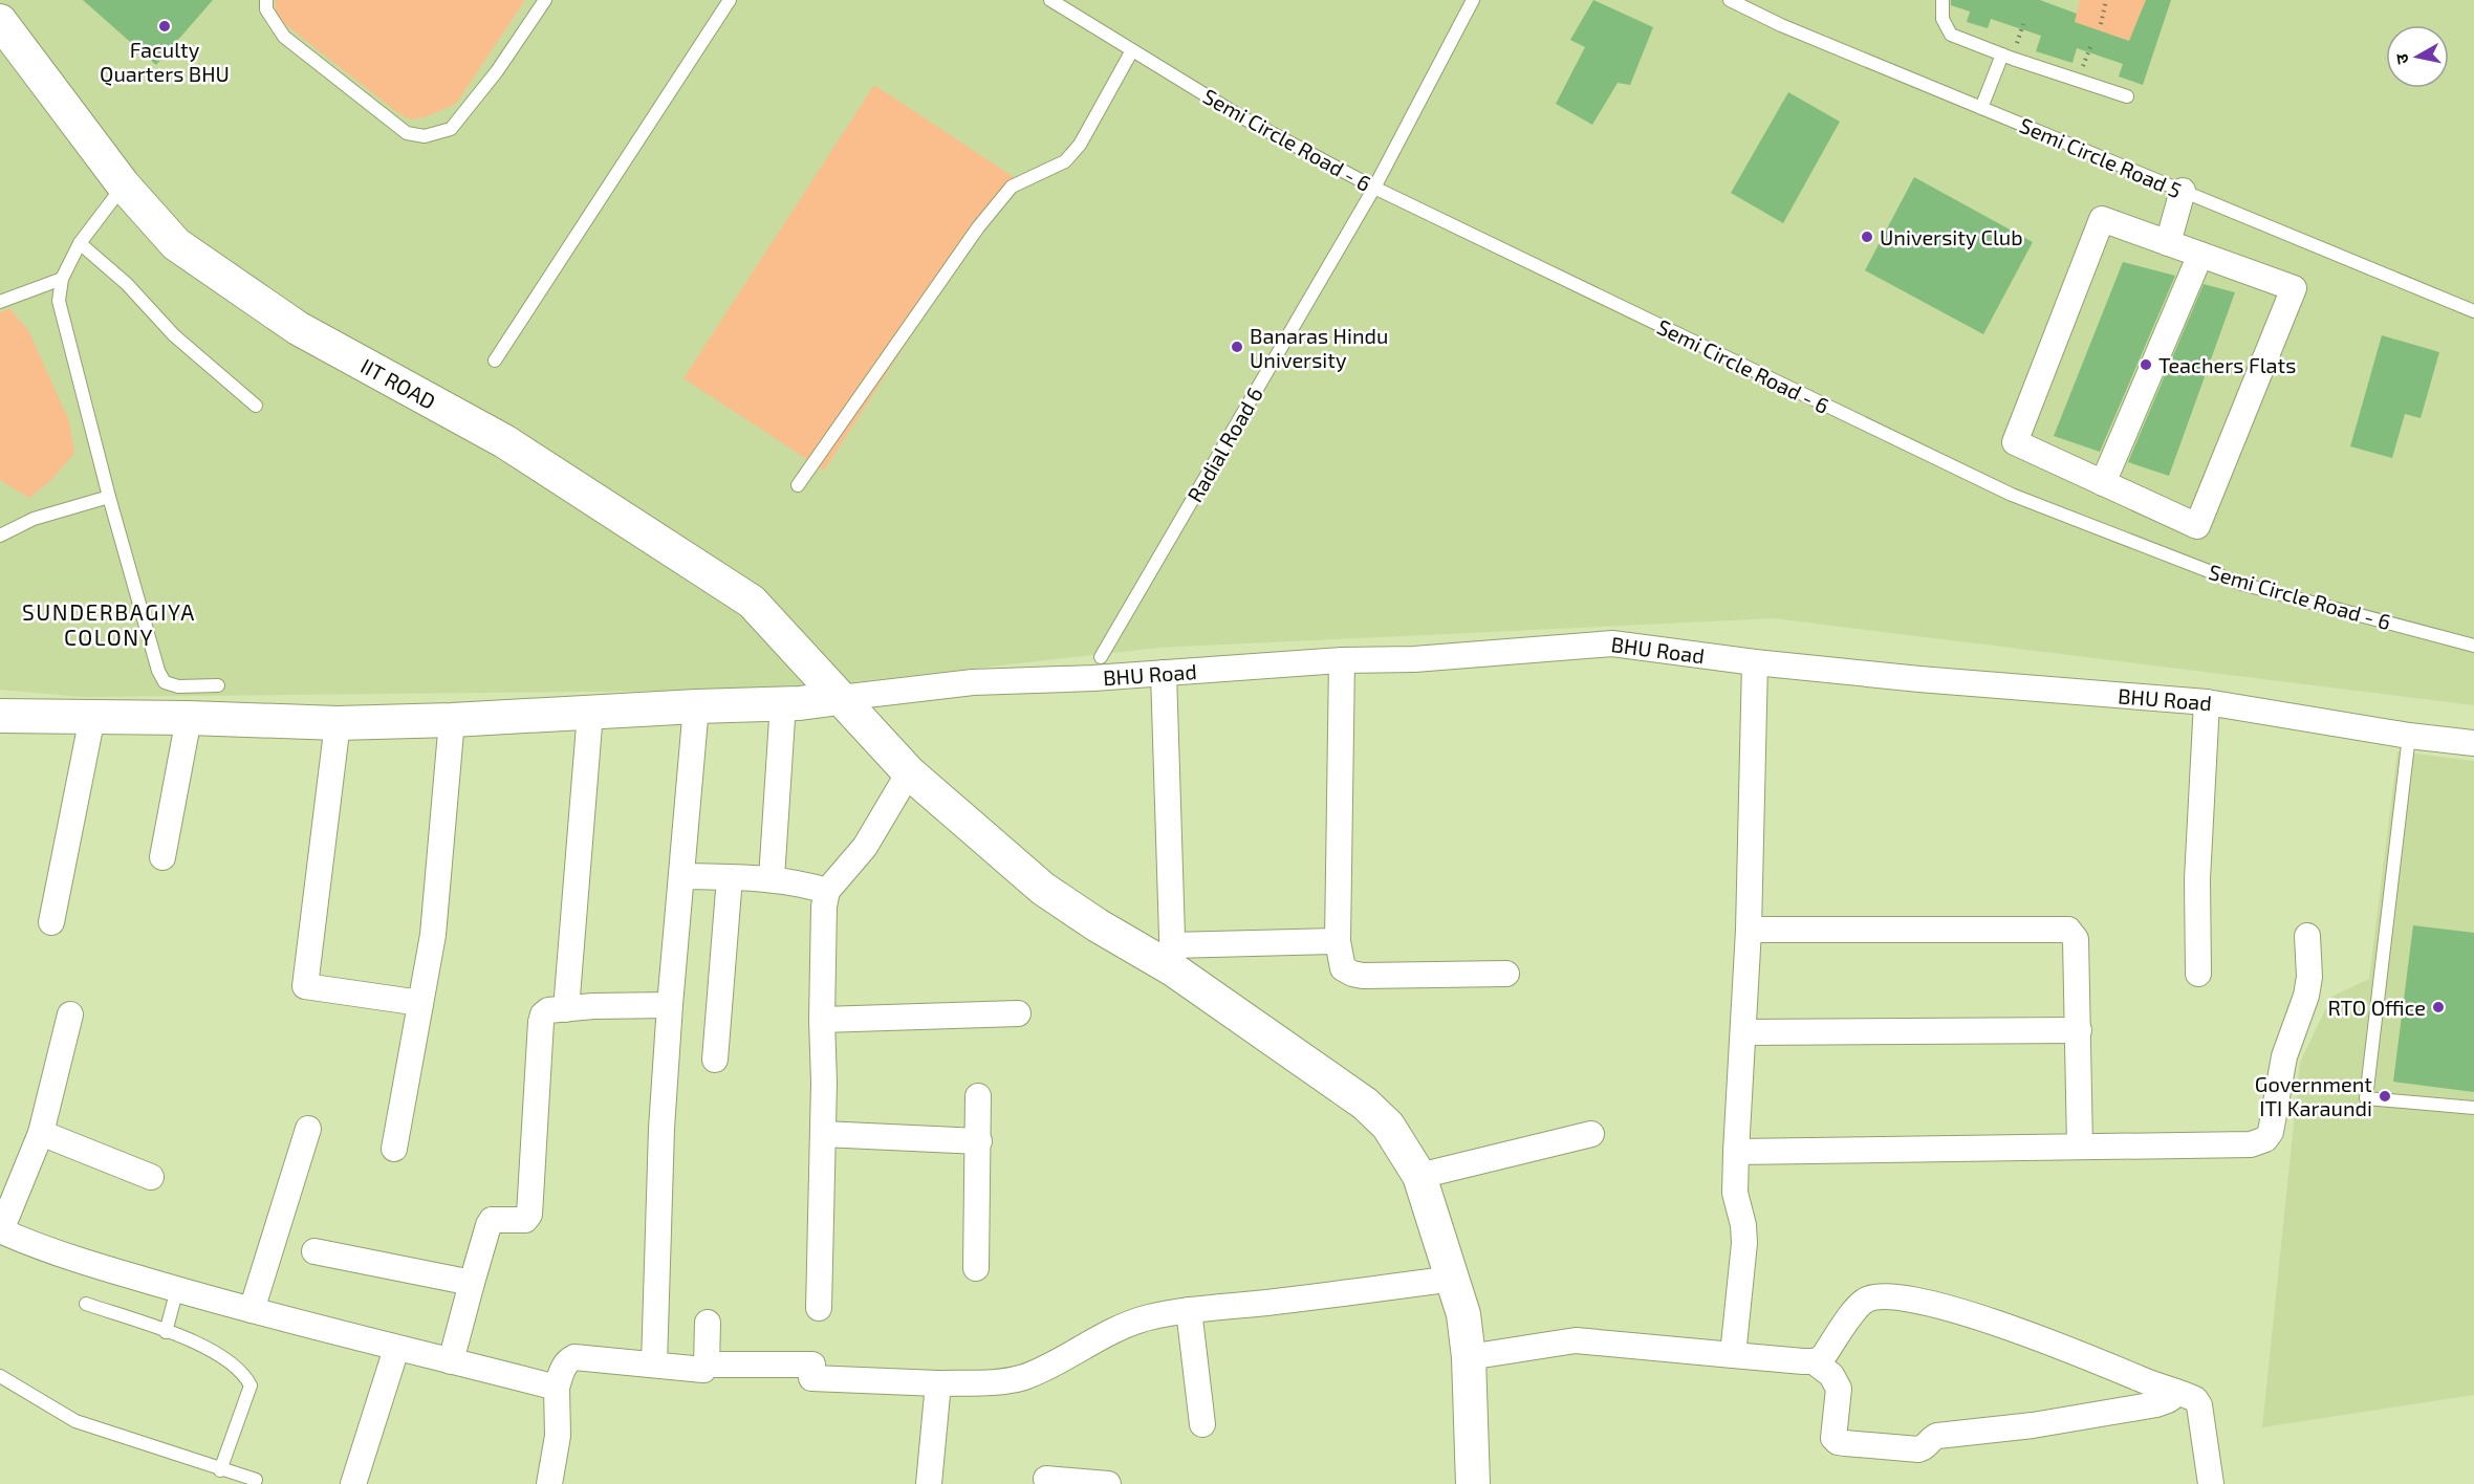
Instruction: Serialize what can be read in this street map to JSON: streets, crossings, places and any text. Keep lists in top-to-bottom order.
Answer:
{
  "streets": {
    "street": ["IIT ROAD", "BHU Road"],
    "lane": ["Semi Circle Road - 6", "Semi Circle Road 5", "Radial Road 6"]
  },
  "crossings": [
    ["Semi Circle Road - 6", "Radial Road 6"],
    ["IIT ROAD", "BHU Road"]
  ],
  "districts": ["SUNDERBAGIYA COLONY"],
  "places": [
    "Faculty Quarters BHU",
    "University Club",
    "Banaras Hindu University",
    "Teachers Flats",
    "RTO Office",
    "Government ITI Karaundi"
  ],
  "north": "left"
}
